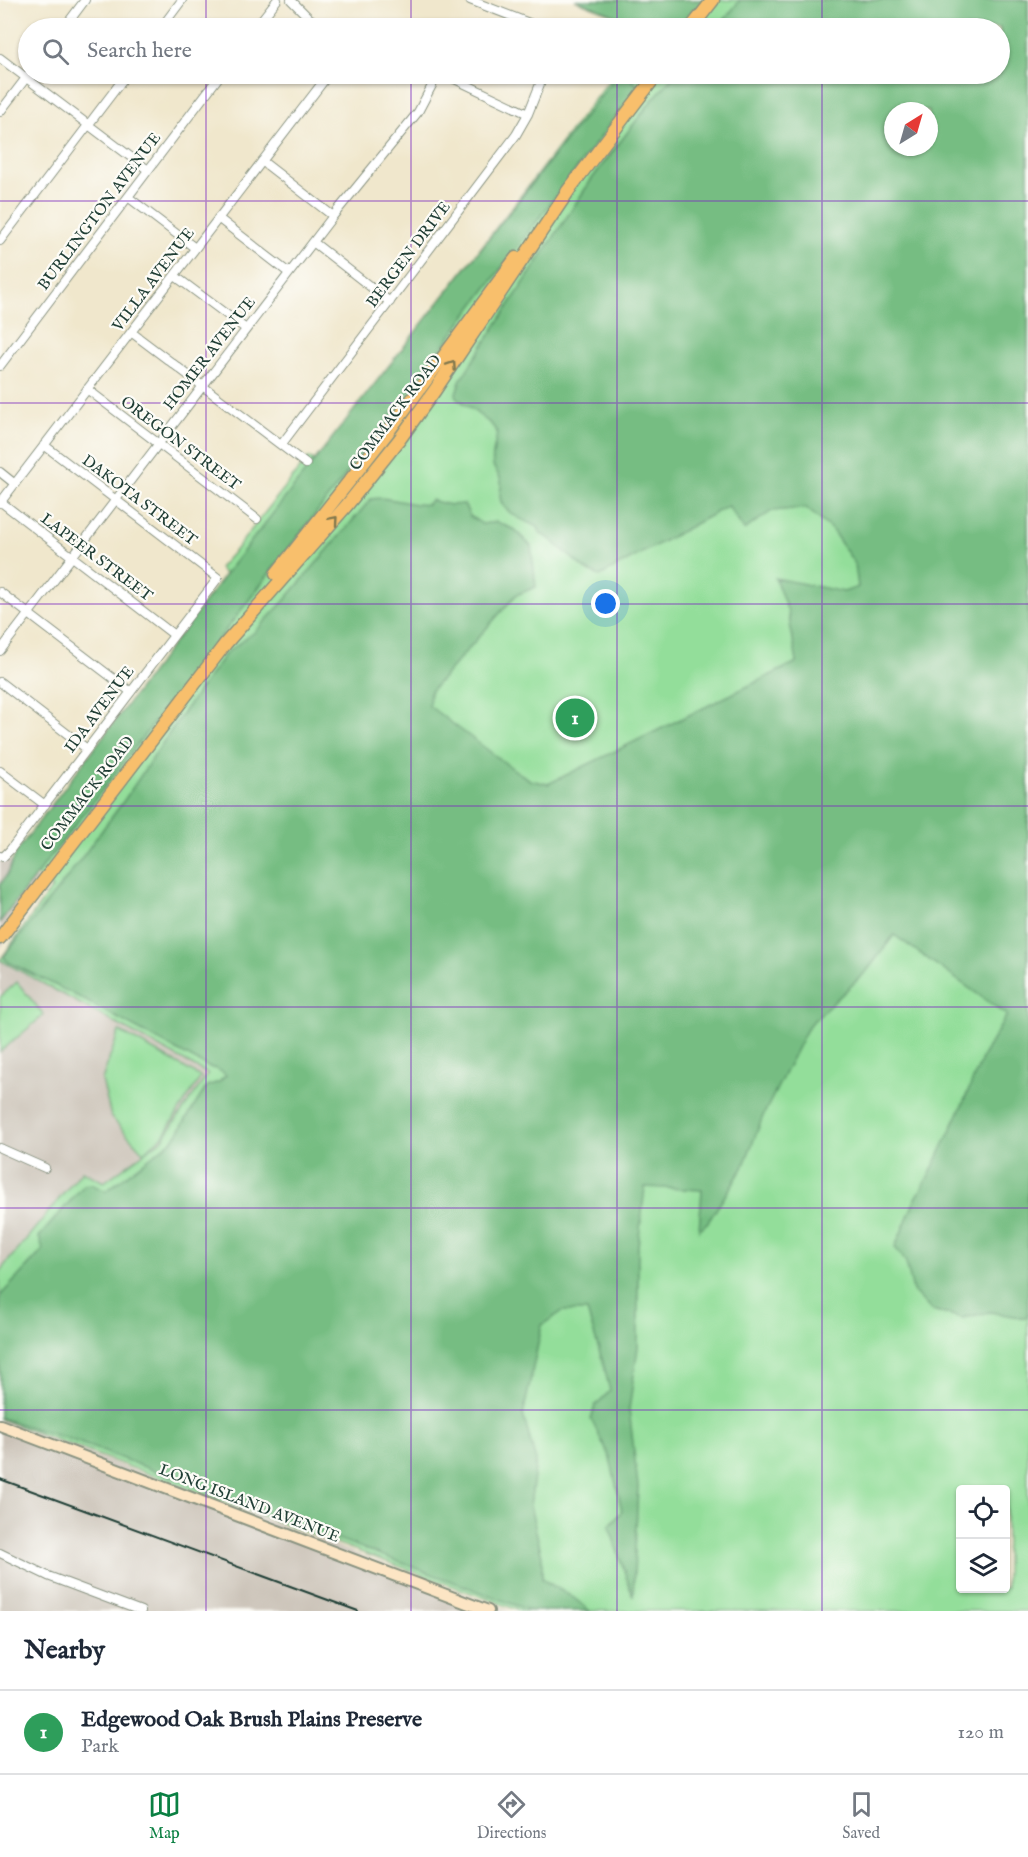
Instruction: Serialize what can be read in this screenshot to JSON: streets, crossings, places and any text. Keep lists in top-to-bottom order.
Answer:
{
  "streets": {
    "main road": ["COMMACK ROAD"],
    "street": [
      "BURLINGTON AVENUE",
      "BERGEN DRIVE",
      "VILLA AVENUE",
      "HOMER AVENUE",
      "OREGON STREET",
      "DAKOTA STREET",
      "LAPEER STREET",
      "IDA AVENUE",
      "LONG ISLAND AVENUE"
    ]
  },
  "crossings": [
    ["VILLA AVENUE", "OREGON STREET"],
    ["VILLA AVENUE", "DAKOTA STREET"],
    ["VILLA AVENUE", "LAPEER STREET"],
    ["HOMER AVENUE", "OREGON STREET"],
    ["HOMER AVENUE", "DAKOTA STREET"],
    ["HOMER AVENUE", "LAPEER STREET"],
    ["DAKOTA STREET", "IDA AVENUE"],
    ["LAPEER STREET", "IDA AVENUE"]
  ],
  "north": "top right",
  "page": {
    "search": "Search here",
    "pins": "1",
    "heading": "Nearby",
    "list": [
      {
        "mark": "1",
        "name": "Edgewood Oak Brush Plains Preserve",
        "note": "Park",
        "value": "120 m"
      }
    ],
    "nav": ["Map", "Directions", "Saved"]
  }
}
